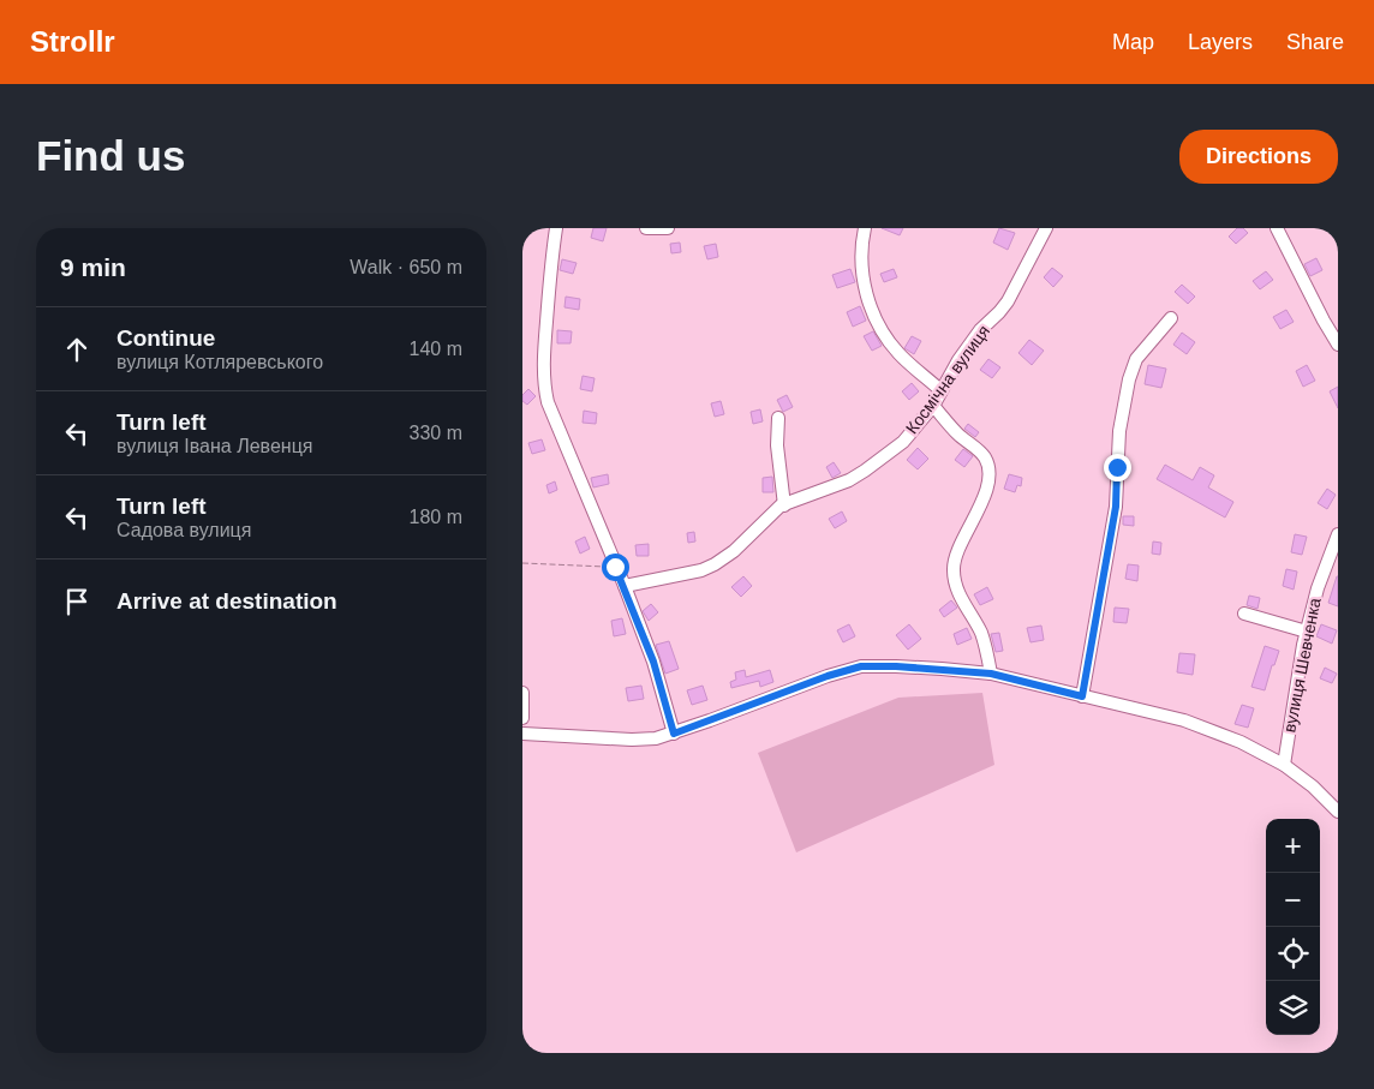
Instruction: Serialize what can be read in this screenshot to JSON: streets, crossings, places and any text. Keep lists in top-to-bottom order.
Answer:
{
  "streets": {
    "street": ["Космічна вулиця", "вулиця Шевченка"]
  },
  "page": {
    "header": "Strollr",
    "nav": ["Map", "Layers", "Share"],
    "buttons": "Directions",
    "title": "Find us",
    "heading": ["9 min", "Walk · 650 m"],
    "list": [
      ["Continue", "вулиця Котляревського", "140 m"],
      ["Turn left", "вулиця Івана Левенця", "330 m"],
      ["Turn left", "Садова вулиця", "180 m"],
      "Arrive at destination"
    ],
    "map_buttons": ["+", "−"]
  }
}
